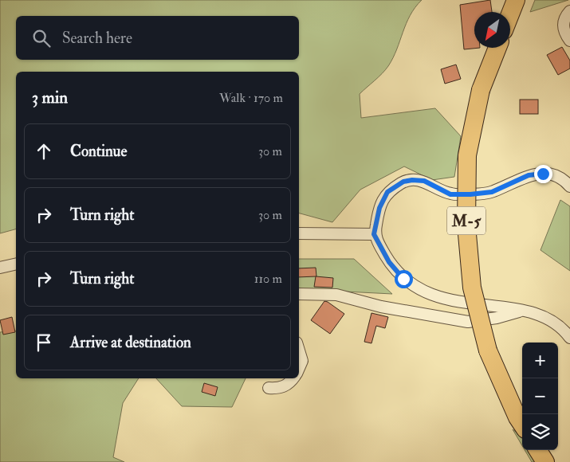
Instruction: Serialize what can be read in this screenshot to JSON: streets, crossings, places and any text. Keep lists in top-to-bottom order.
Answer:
{
  "streets": {
    "main road": ["M-5"]
  },
  "north": "bottom left",
  "page": {
    "search": "Search here",
    "heading": ["3 min", "Walk · 170 m"],
    "list": [
      ["Continue", "30 m"],
      ["Turn right", "30 m"],
      ["Turn right", "110 m"],
      "Arrive at destination"
    ],
    "map_buttons": ["+", "−"]
  }
}
